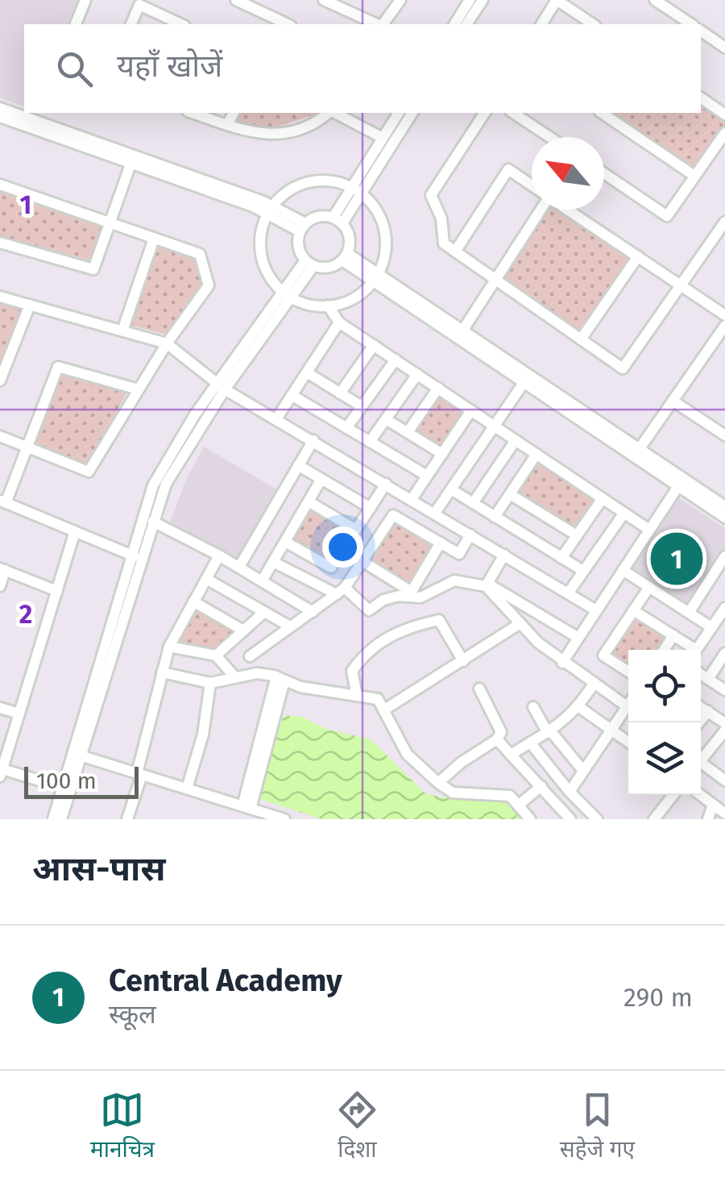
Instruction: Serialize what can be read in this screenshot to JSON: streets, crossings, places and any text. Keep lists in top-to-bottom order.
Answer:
{
  "scale_bar": "100 m",
  "north": "top left",
  "page": {
    "search": "यहाँ खोजें",
    "pins": "1",
    "scale": "100 m",
    "heading": "आस-पास",
    "list": [
      {
        "mark": "1",
        "name": "Central Academy",
        "note": "स्कूल",
        "value": "290 m"
      }
    ],
    "nav": ["मानचित्र", "दिशा", "सहेजे गए"]
  },
  "grid": {
    "rows": ["1", "2"]
  }
}
